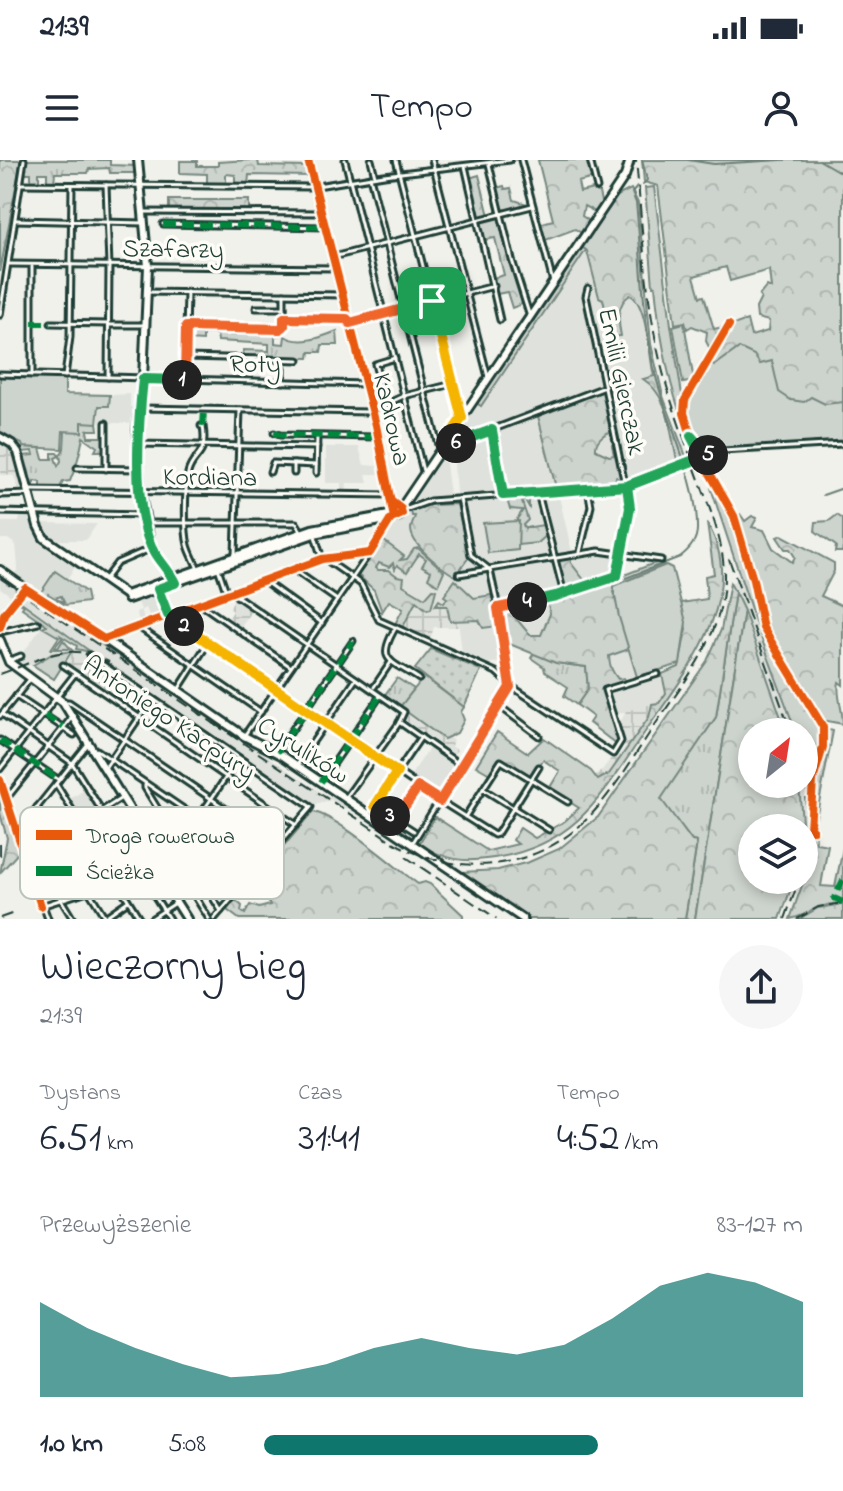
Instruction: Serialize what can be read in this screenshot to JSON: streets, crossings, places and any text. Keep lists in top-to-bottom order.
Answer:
{
  "streets": {
    "street": [
      "Szafarzy",
      "Roty",
      "Emilii Gierczak",
      "Kadrowa",
      "Kordiana",
      "Antoniego Kacpury",
      "Cyrulików"
    ]
  },
  "crossings": [
    ["Szafarzy", "Kadrowa"],
    ["Roty", "Kadrowa"],
    ["Kadrowa", "Kordiana"]
  ],
  "legend": ["Droga rowerowa", "Ścieżka"],
  "north": "top right",
  "page": {
    "status": "21:39",
    "header": "Tempo",
    "pins": [
      "1",
      "6",
      "5",
      "4",
      "2",
      "3"
    ],
    "heading": ["Wieczorny bieg", "21:39"],
    "stats": [
      ["Dystans", "6.51 km"],
      ["Czas", "31:41"],
      ["Tempo", "4:52 /km"]
    ],
    "chart": ["Przewyższenie", "83–127 m"],
    "list": [
      {
        "name": "1.0 km",
        "note": "5:08"
      }
    ]
  }
}
